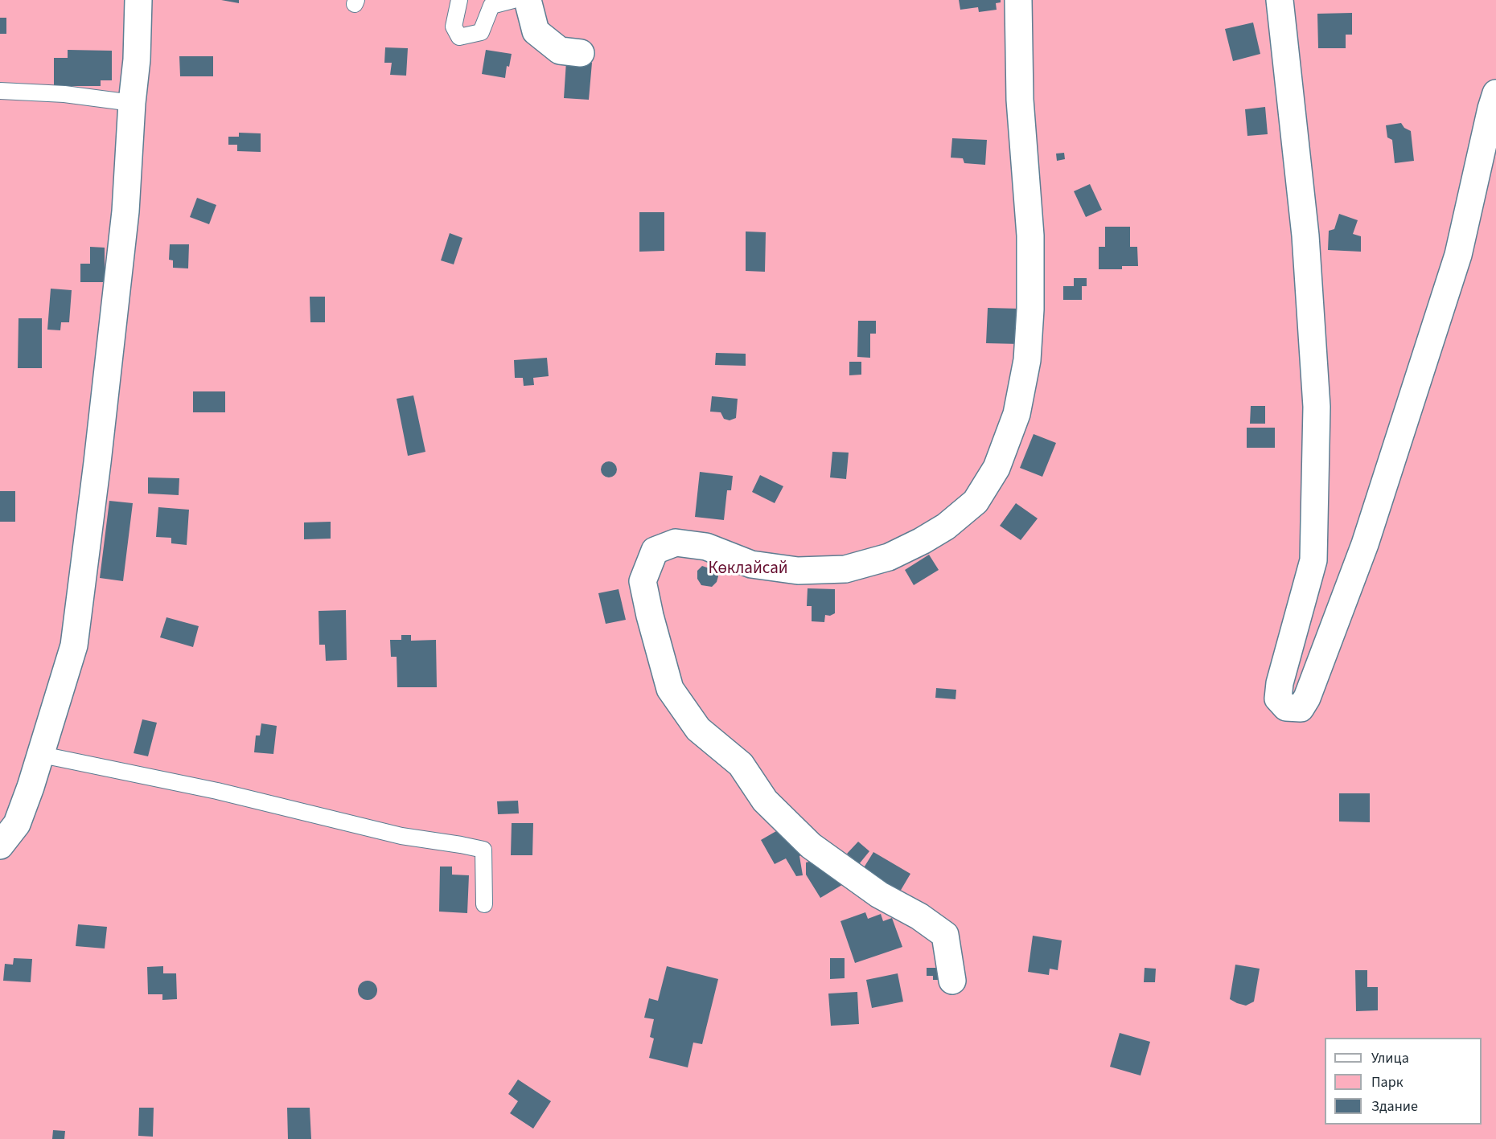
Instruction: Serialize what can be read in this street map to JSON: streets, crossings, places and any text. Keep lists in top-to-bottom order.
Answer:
{
  "parks": ["Көклайсай"],
  "legend": ["Улица", "Парк", "Здание"]
}
